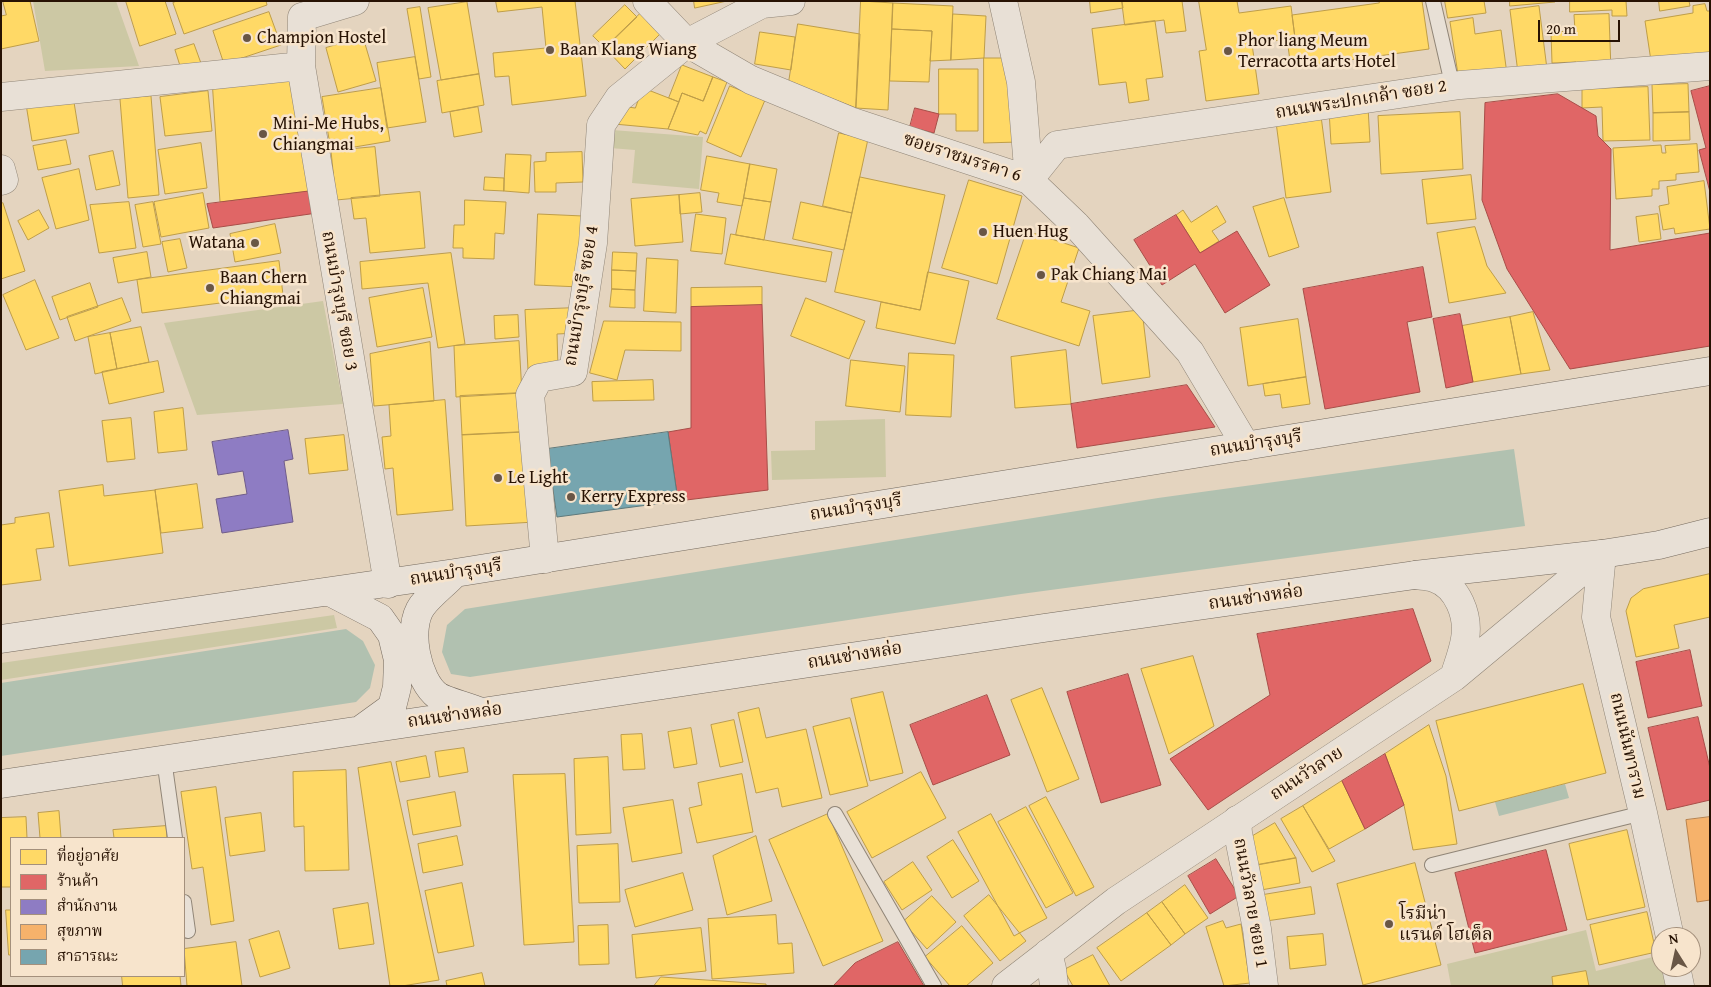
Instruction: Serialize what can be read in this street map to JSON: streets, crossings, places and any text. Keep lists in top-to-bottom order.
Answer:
{
  "streets": {
    "street": [
      "ถนนพระปกเกล้า ซอย 2",
      "ซอยราชมรรคา 6",
      "ถนนบำรุงบุรี ซอย 4",
      "ถนนบำรุงบุรี ซอย 3",
      "ถนนบำรุงบุรี",
      "ถนนช่างหล่อ",
      "ถนนนันทาราม",
      "ถนนวัวลาย",
      "ถนนวัวลาย ซอย 1"
    ]
  },
  "crossings": [
    ["ถนนพระปกเกล้า ซอย 2", "ซอยราชมรรคา 6"],
    ["ซอยราชมรรคา 6", "ถนนบำรุงบุรี ซอย 4"],
    ["ซอยราชมรรคา 6", "ถนนบำรุงบุรี"],
    ["ถนนบำรุงบุรี ซอย 4", "ถนนบำรุงบุรี"],
    ["ถนนบำรุงบุรี ซอย 3", "ถนนบำรุงบุรี"],
    ["ถนนช่างหล่อ", "ถนนนันทาราม"],
    ["ถนนช่างหล่อ", "ถนนวัวลาย"],
    ["ถนนนันทาราม", "ถนนวัวลาย"],
    ["ถนนวัวลาย", "ถนนวัวลาย ซอย 1"]
  ],
  "places": [
    "Champion Hostel",
    "Baan Klang Wiang",
    "Phor liang Meum Terracotta arts Hotel",
    "Mini-Me Hubs, Chiangmai",
    "Huen Hug",
    "Watana",
    "Pak Chiang Mai",
    "Baan Chern Chiangmai",
    "Le Light",
    "Kerry Express",
    "โรมีน่า แรนด์ โฮเต็ล"
  ],
  "legend": [
    "ที่อยู่อาศัย",
    "ร้านค้า",
    "สำนักงาน",
    "สุขภาพ",
    "สาธารณะ"
  ],
  "scale_bar": "20 m",
  "north": "top"
}
